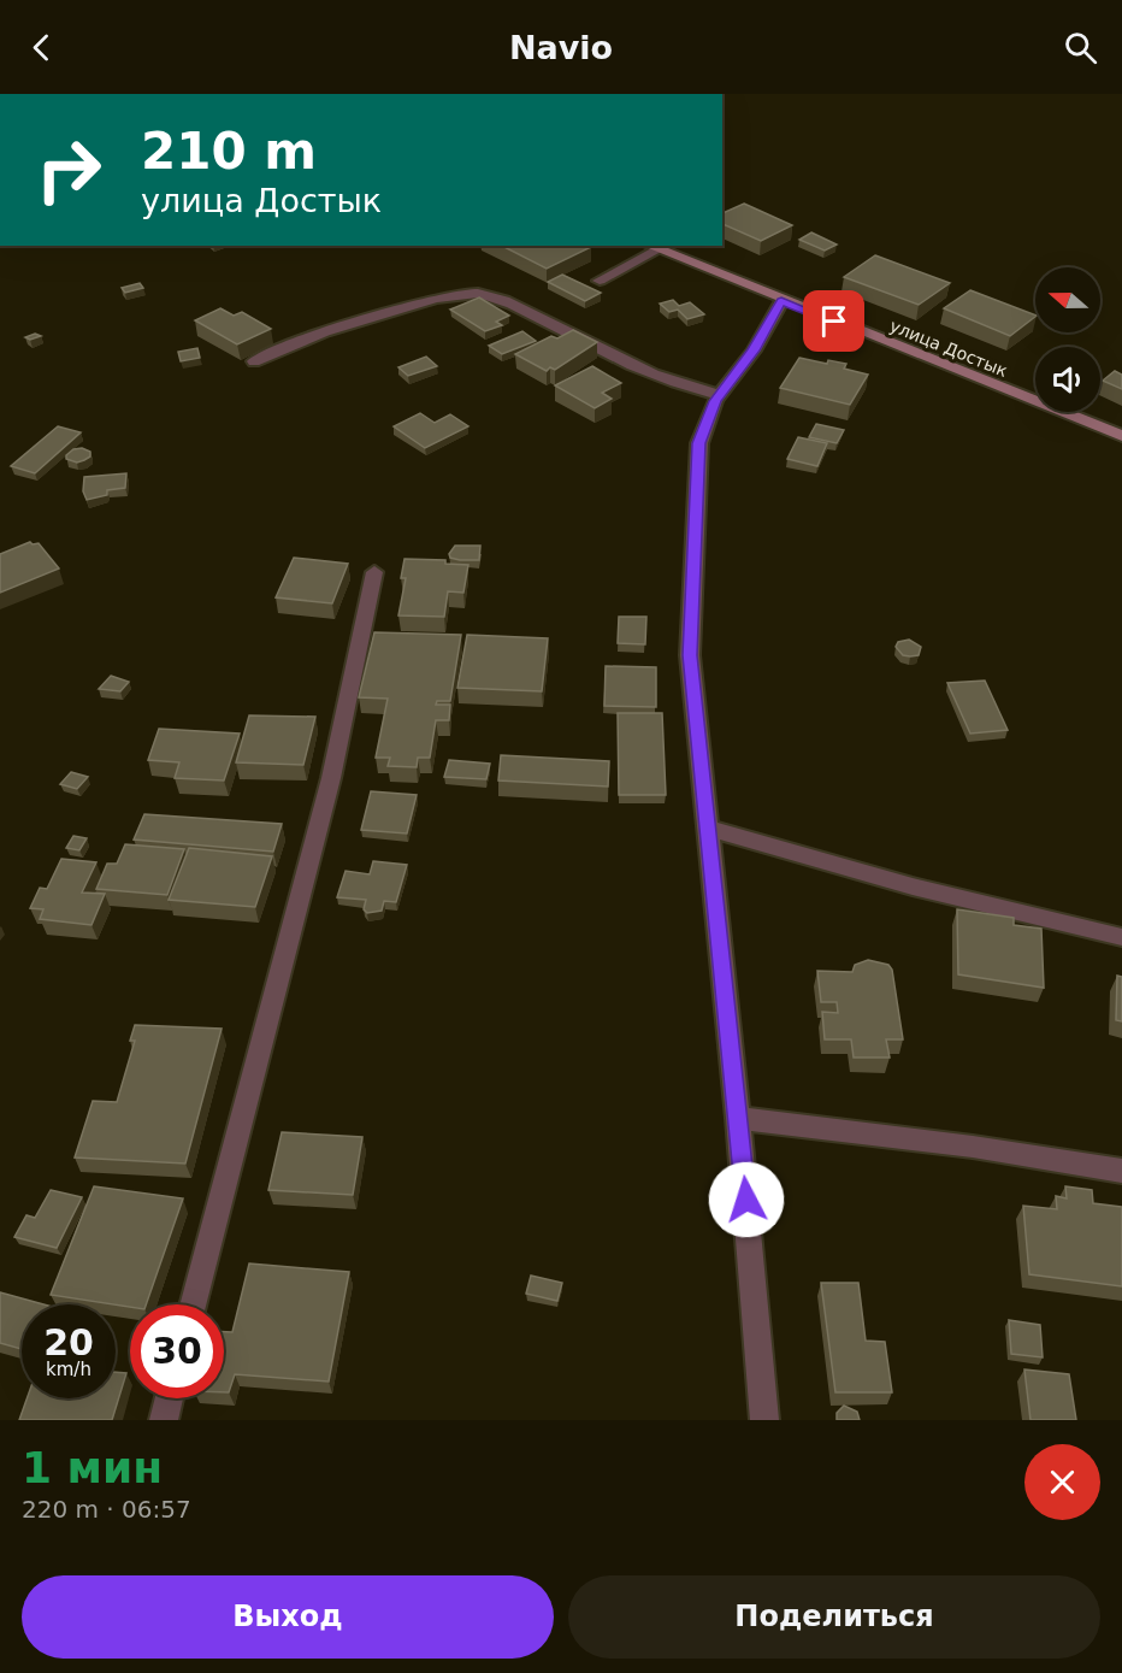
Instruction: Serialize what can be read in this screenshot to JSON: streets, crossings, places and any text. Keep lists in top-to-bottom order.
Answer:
{
  "streets": {
    "main road": ["улица Достык"]
  },
  "north": "left",
  "page": {
    "header": "Navio",
    "turn": ["210 m", "улица Достык"],
    "speed": "20 km/h",
    "limit": "30",
    "heading": ["1 мин", "220 m · 06:57"],
    "buttons": ["Выход", "Поделиться"]
  }
}
